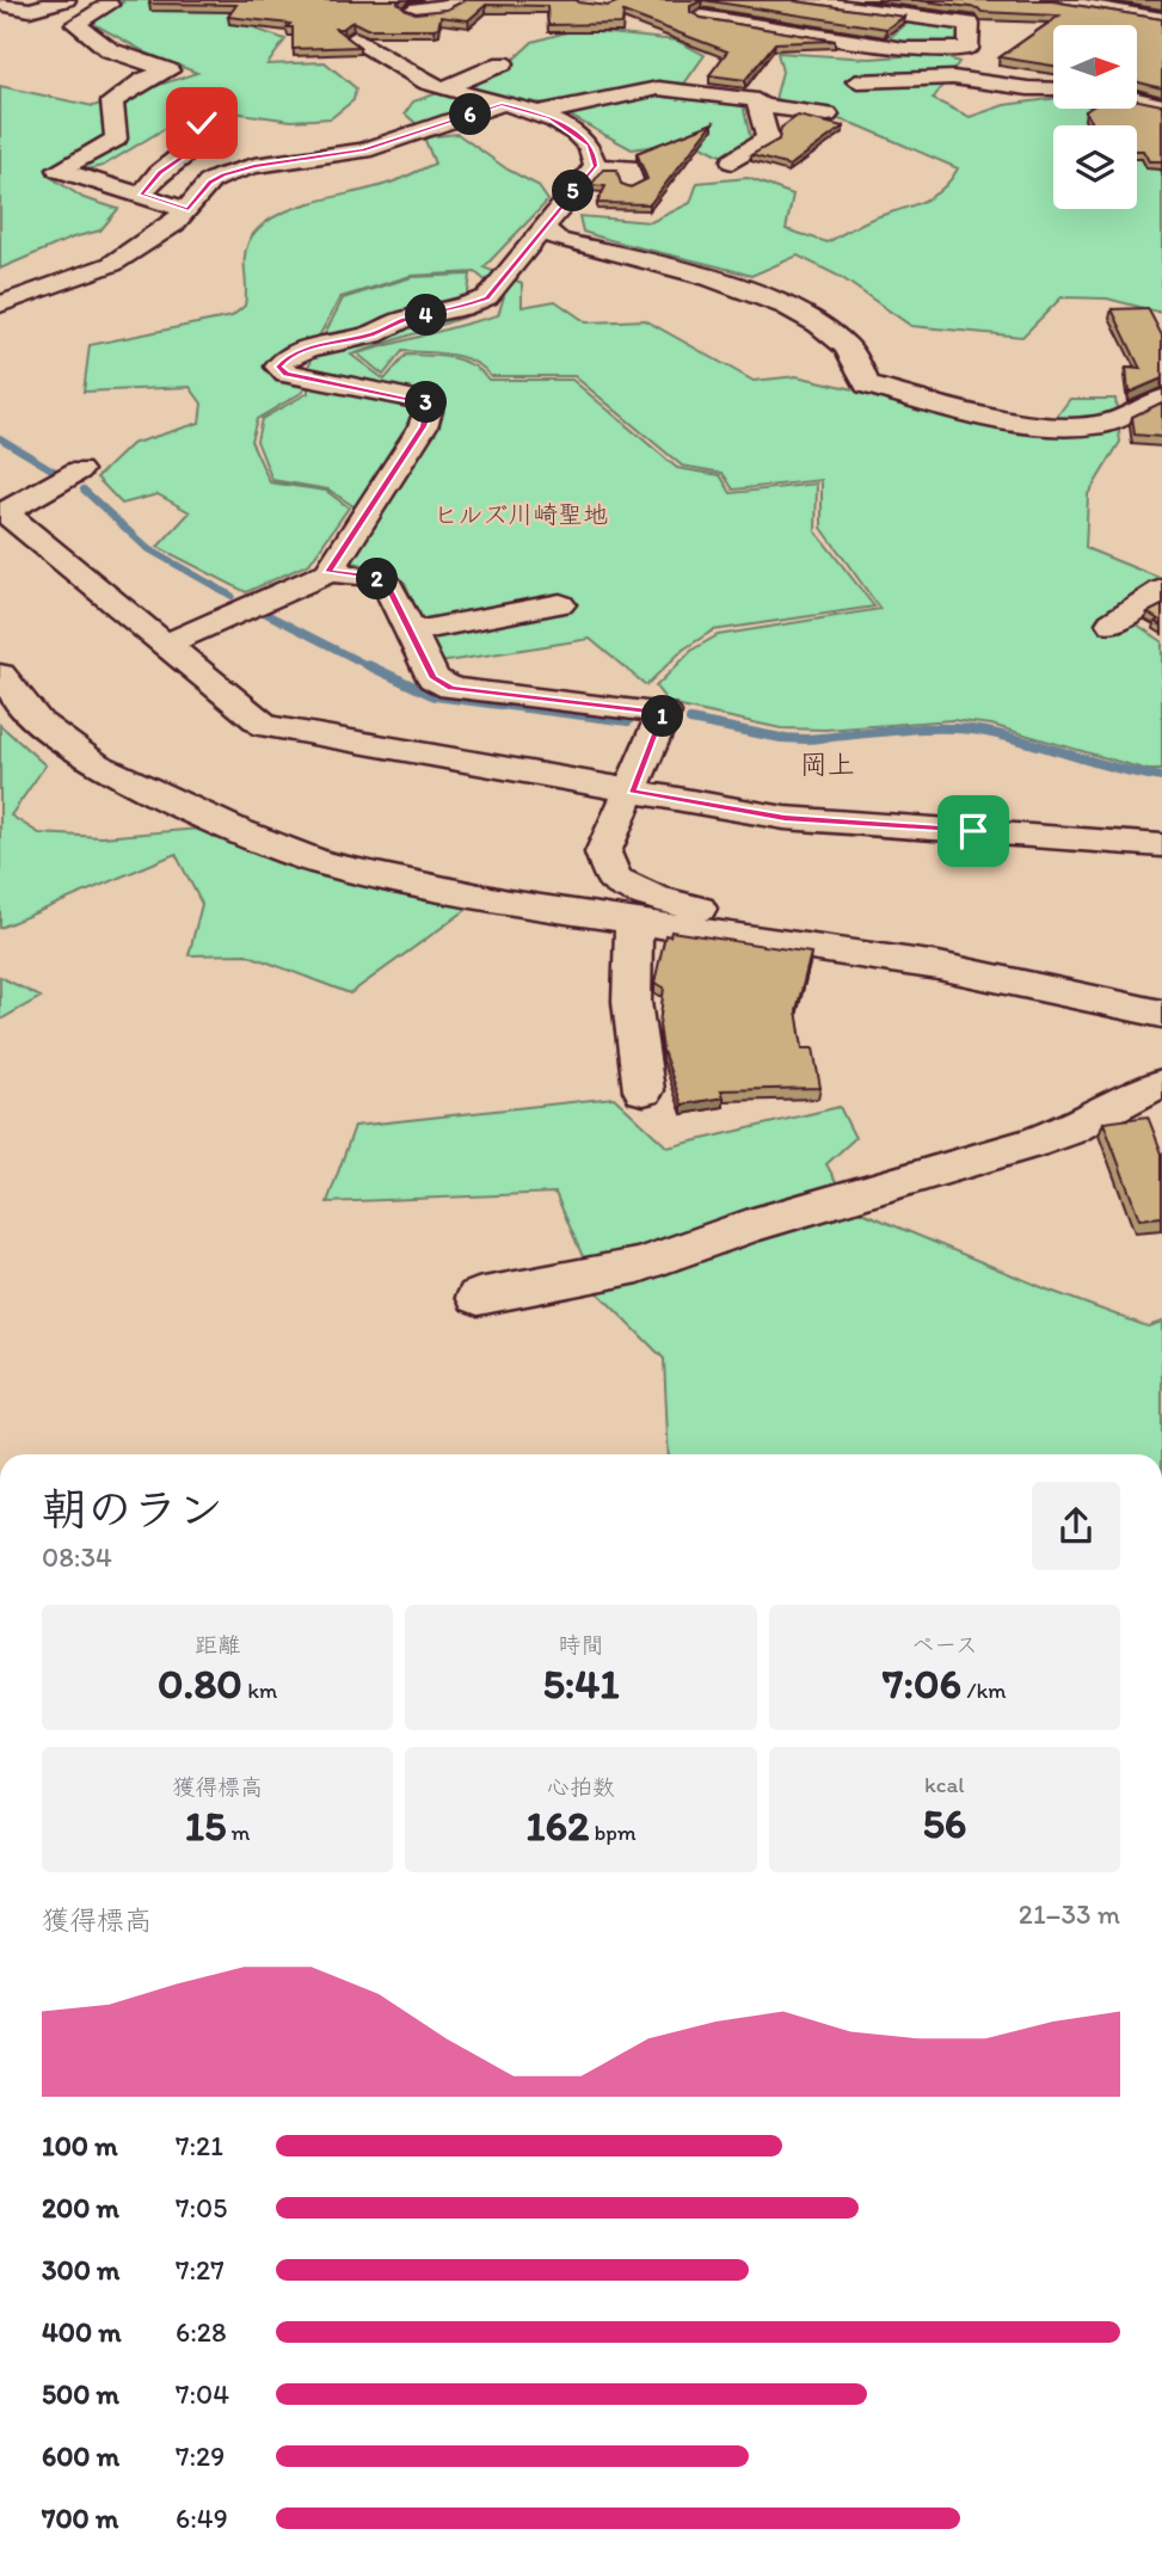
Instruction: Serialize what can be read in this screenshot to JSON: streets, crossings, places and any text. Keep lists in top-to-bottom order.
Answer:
{
  "districts": ["岡上"],
  "parks": ["ヒルズ川崎聖地"],
  "north": "right",
  "page": {
    "pins": [
      "6",
      "5",
      "4",
      "3",
      "2",
      "1"
    ],
    "heading": ["朝のラン", "08:34"],
    "stats": [
      ["距離", "0.80 km"],
      ["時間", "5:41"],
      ["ペース", "7:06 /km"],
      ["獲得標高", "15 m"],
      ["心拍数", "162 bpm"],
      ["kcal", "56"]
    ],
    "chart": ["獲得標高", "21–33 m"],
    "list": [
      {
        "name": "100 m",
        "note": "7:21"
      },
      {
        "name": "200 m",
        "note": "7:05"
      },
      {
        "name": "300 m",
        "note": "7:27"
      },
      {
        "name": "400 m",
        "note": "6:28"
      },
      {
        "name": "500 m",
        "note": "7:04"
      },
      {
        "name": "600 m",
        "note": "7:29"
      },
      {
        "name": "700 m",
        "note": "6:49"
      }
    ]
  }
}
